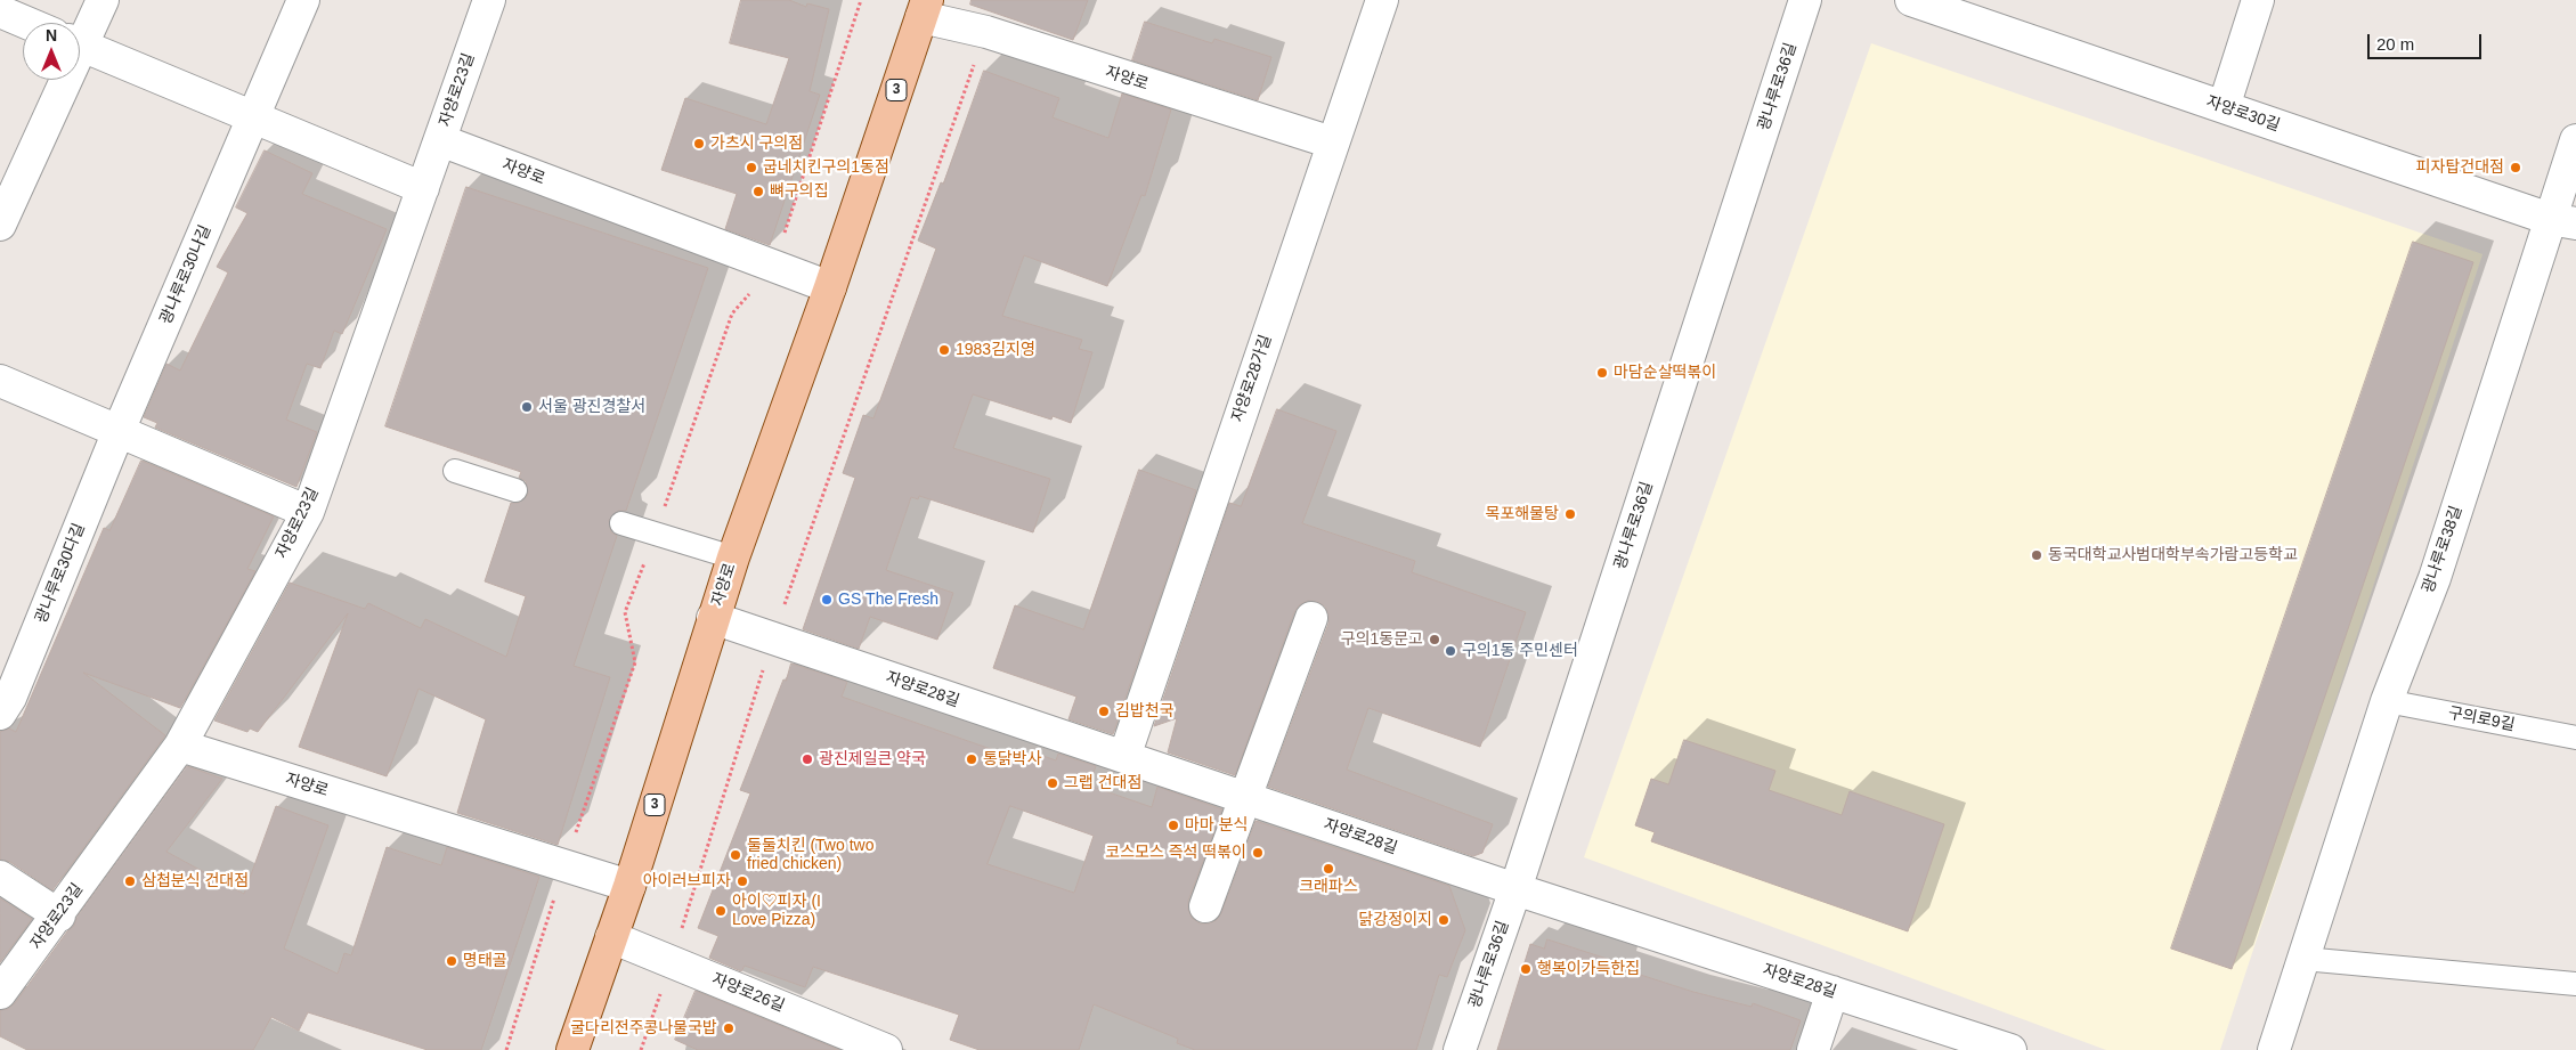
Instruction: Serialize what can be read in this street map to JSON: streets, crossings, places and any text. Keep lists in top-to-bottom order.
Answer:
{
  "streets": {
    "main road": ["자양로", "3"],
    "street": [
      "광나루로36길",
      "자양로23길",
      "자양로30길",
      "광나루로30나길",
      "자양로28가길",
      "광나루로38길",
      "광나루로30다길",
      "자양로28길",
      "자양로26길"
    ],
    "lane": ["구의로9길"]
  },
  "crossings": [
    ["자양로", "자양로23길"],
    ["자양로", "자양로28가길"],
    ["자양로", "자양로28길"],
    ["자양로", "자양로26길"],
    ["광나루로36길", "자양로28길"],
    ["자양로30길", "광나루로38길"],
    ["광나루로30나길", "광나루로30다길"],
    ["자양로28가길", "자양로28길"],
    ["광나루로38길", "구의로9길"]
  ],
  "places": [
    "가츠시 구의점",
    "굽네치킨구의1동점",
    "피자탑건대점",
    "뼈구의집",
    "1983김지영",
    "마담순살떡볶이",
    "서울 광진경찰서",
    "목포해물탕",
    "동국대학교사범대학부속가람고등학교",
    "GS The Fresh",
    "구의1동문고",
    "구의1동 주민센터",
    "김밥천국",
    "광진제일큰 약국",
    "통닭박사",
    "그랩 건대점",
    "마마 분식",
    "코스모스 즉석 떡볶이",
    "둘둘치킨 (Two two fried chicken)",
    "크래파스",
    "삼첩분식 건대점",
    "아이러브피자",
    "아이♡피자 (I Love Pizza)",
    "닭강정이지",
    "명태골",
    "행복이가득한집",
    "굴다리전주콩나물국밥"
  ],
  "scale_bar": "20 m",
  "north": "top"
}
